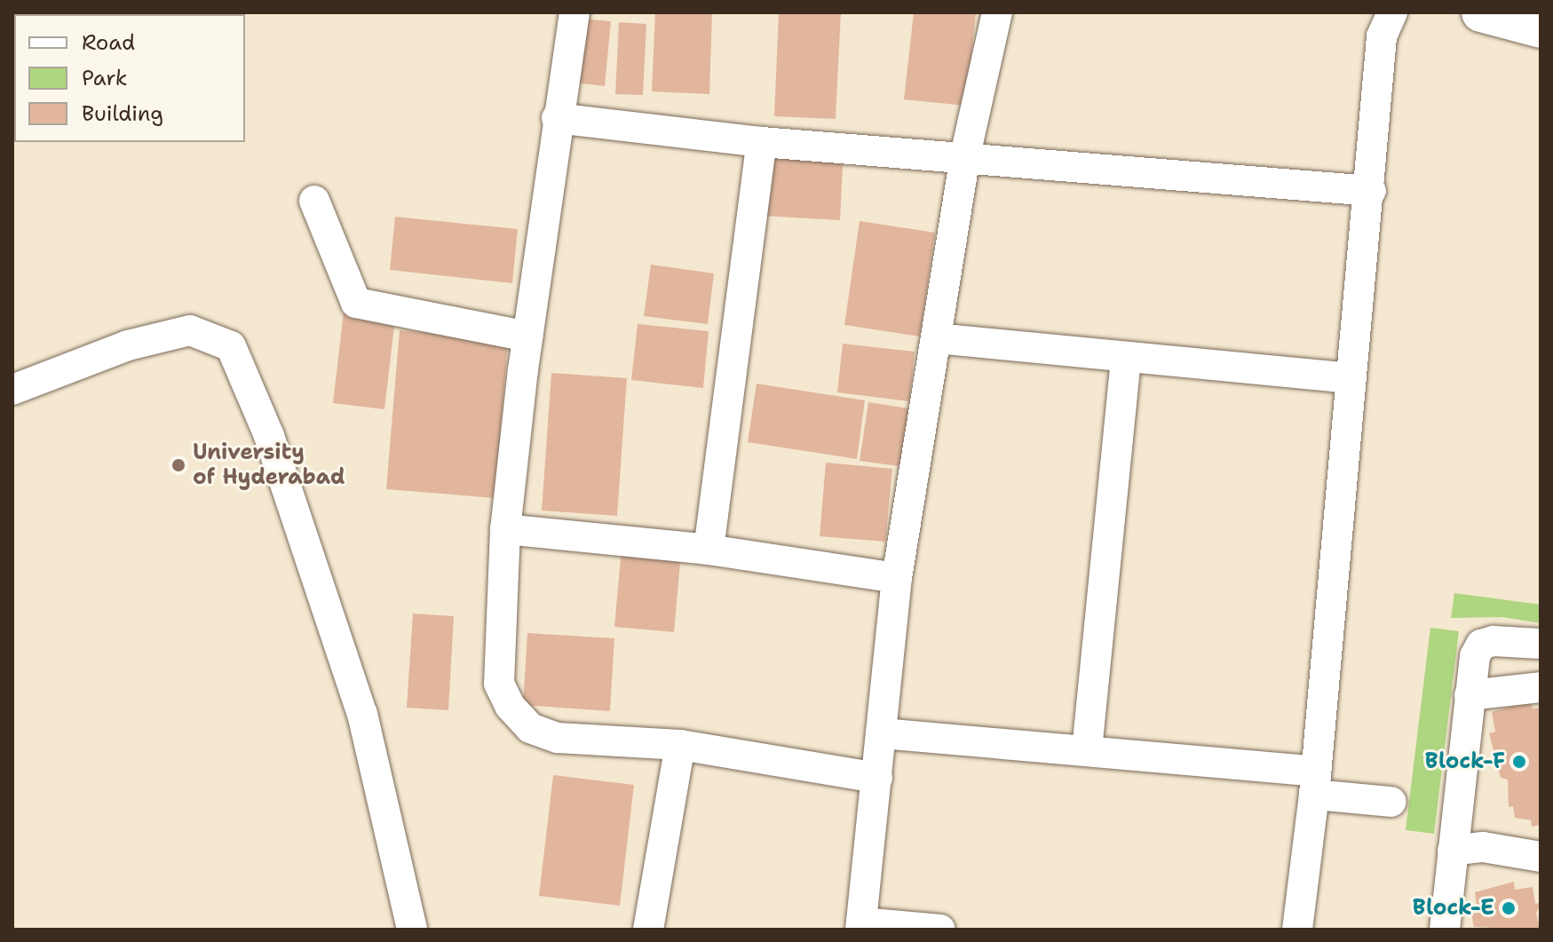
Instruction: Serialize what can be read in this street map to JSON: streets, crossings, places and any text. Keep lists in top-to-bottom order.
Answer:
{
  "places": ["University of Hyderabad", "Block-F", "Block-E"],
  "legend": ["Road", "Park", "Building"]
}
